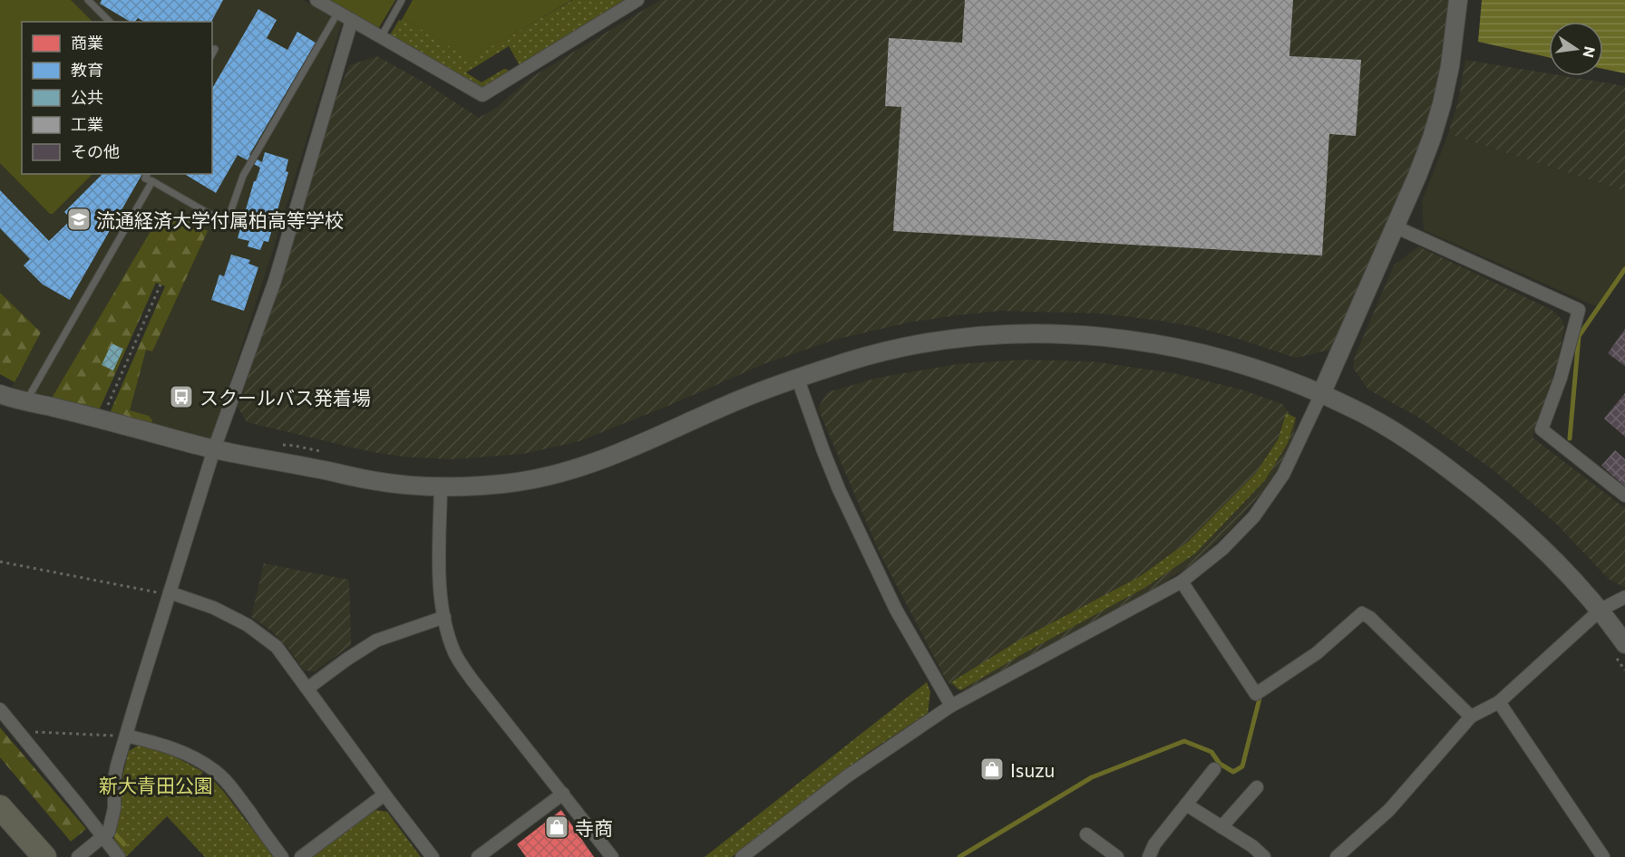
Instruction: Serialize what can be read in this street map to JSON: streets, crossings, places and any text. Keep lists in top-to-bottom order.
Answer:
{
  "parks": ["新大青田公園"],
  "places": {
    "school or university": ["流通経済大学付属柏高等学校"],
    "bus stop": ["スクールバス発着場"],
    "shop": ["Isuzu", "寺商"]
  },
  "legend": [
    "商業",
    "教育",
    "公共",
    "工業",
    "その他"
  ],
  "north": "right"
}
